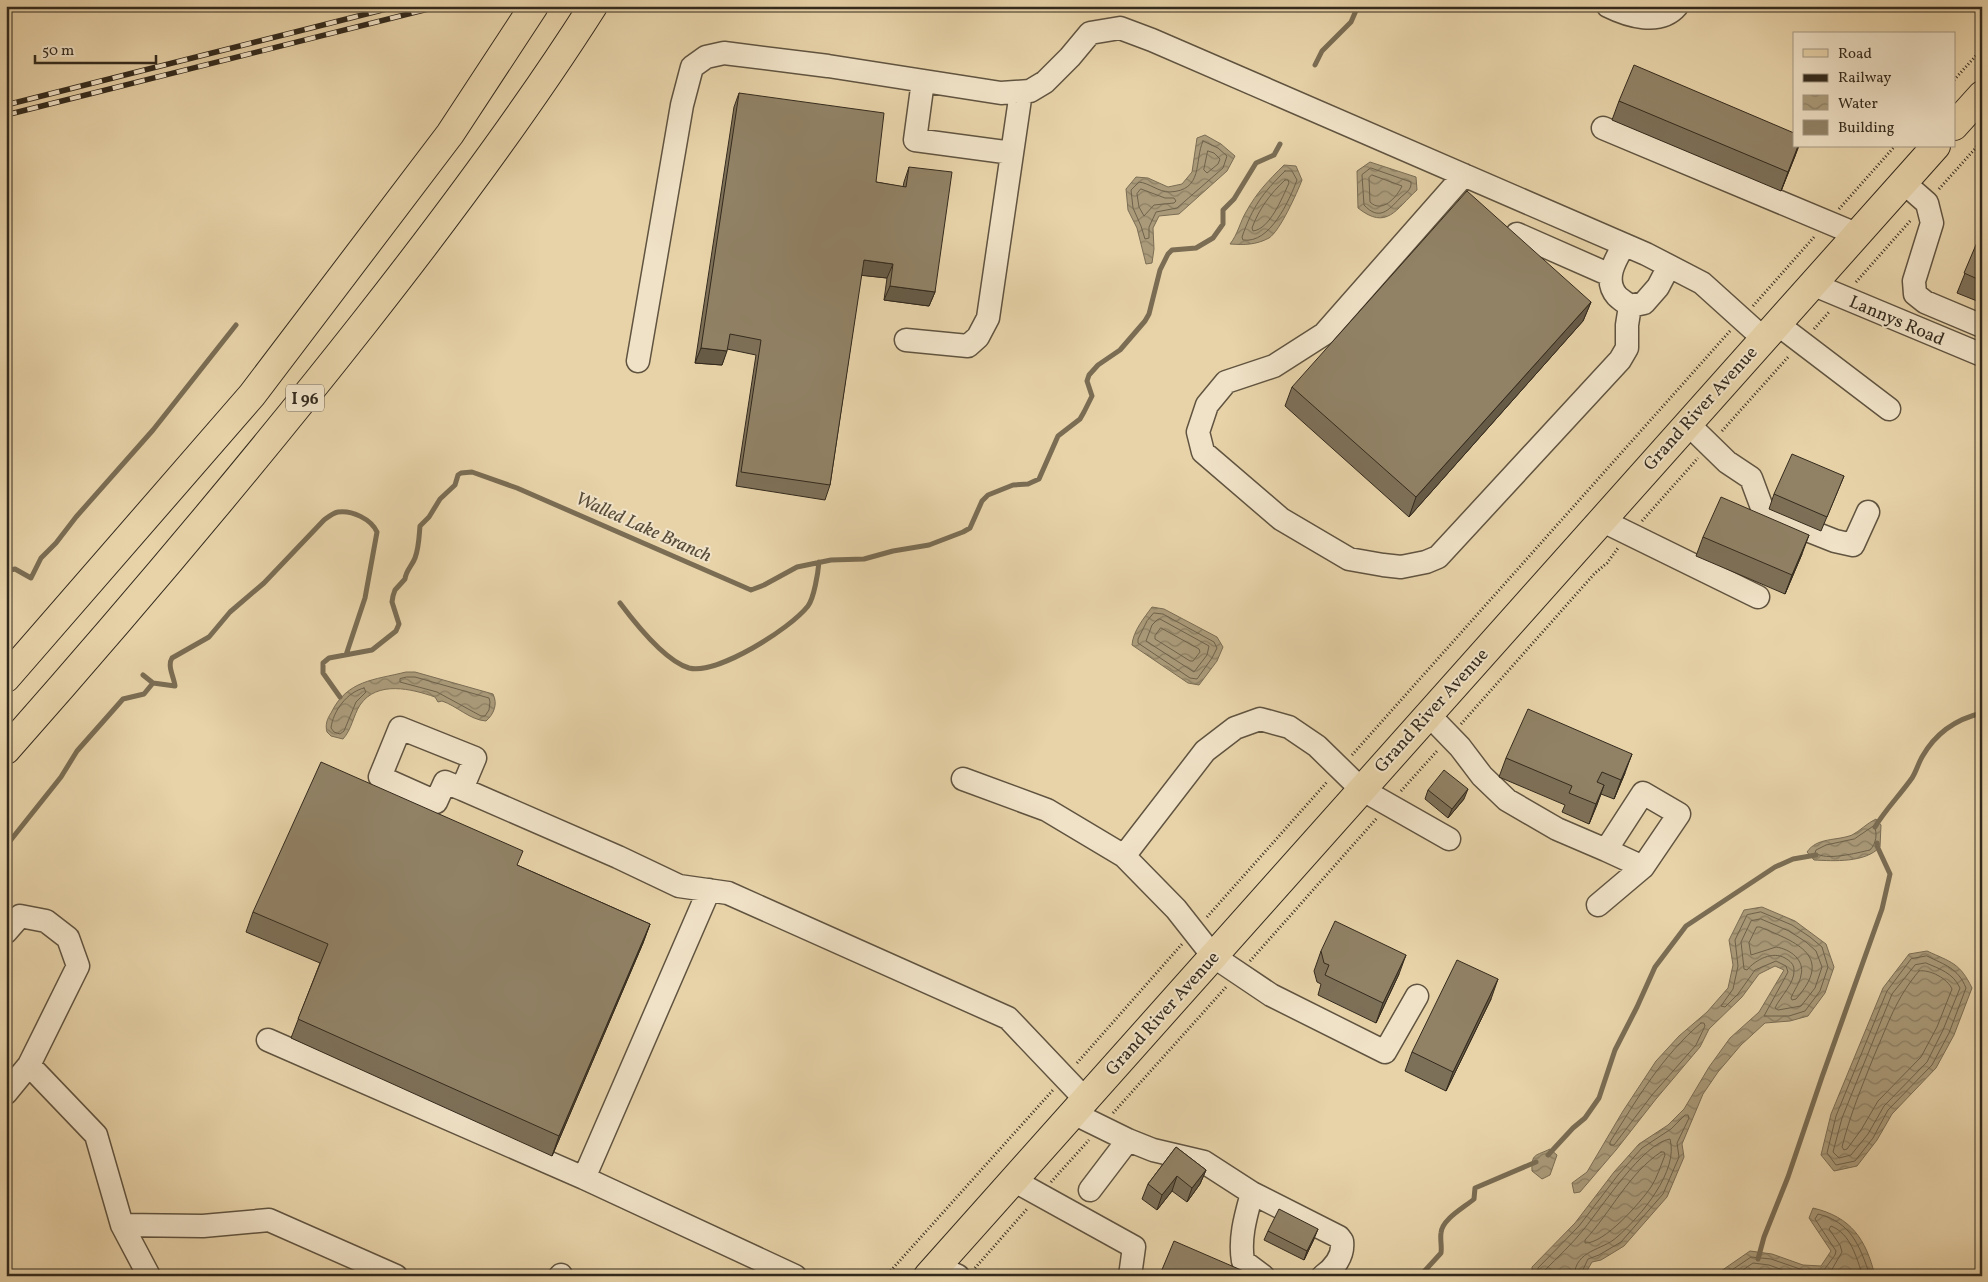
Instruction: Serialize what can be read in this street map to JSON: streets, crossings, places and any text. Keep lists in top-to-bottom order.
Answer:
{
  "streets": {
    "main road": ["I 96", "Grand River Avenue"],
    "street": ["Lannys Road"]
  },
  "crossings": [
    ["Lannys Road", "Grand River Avenue"]
  ],
  "water": ["Walled Lake Branch"],
  "legend": [
    "Road",
    "Railway",
    "Water",
    "Building"
  ],
  "scale_bar": "50 m"
}
